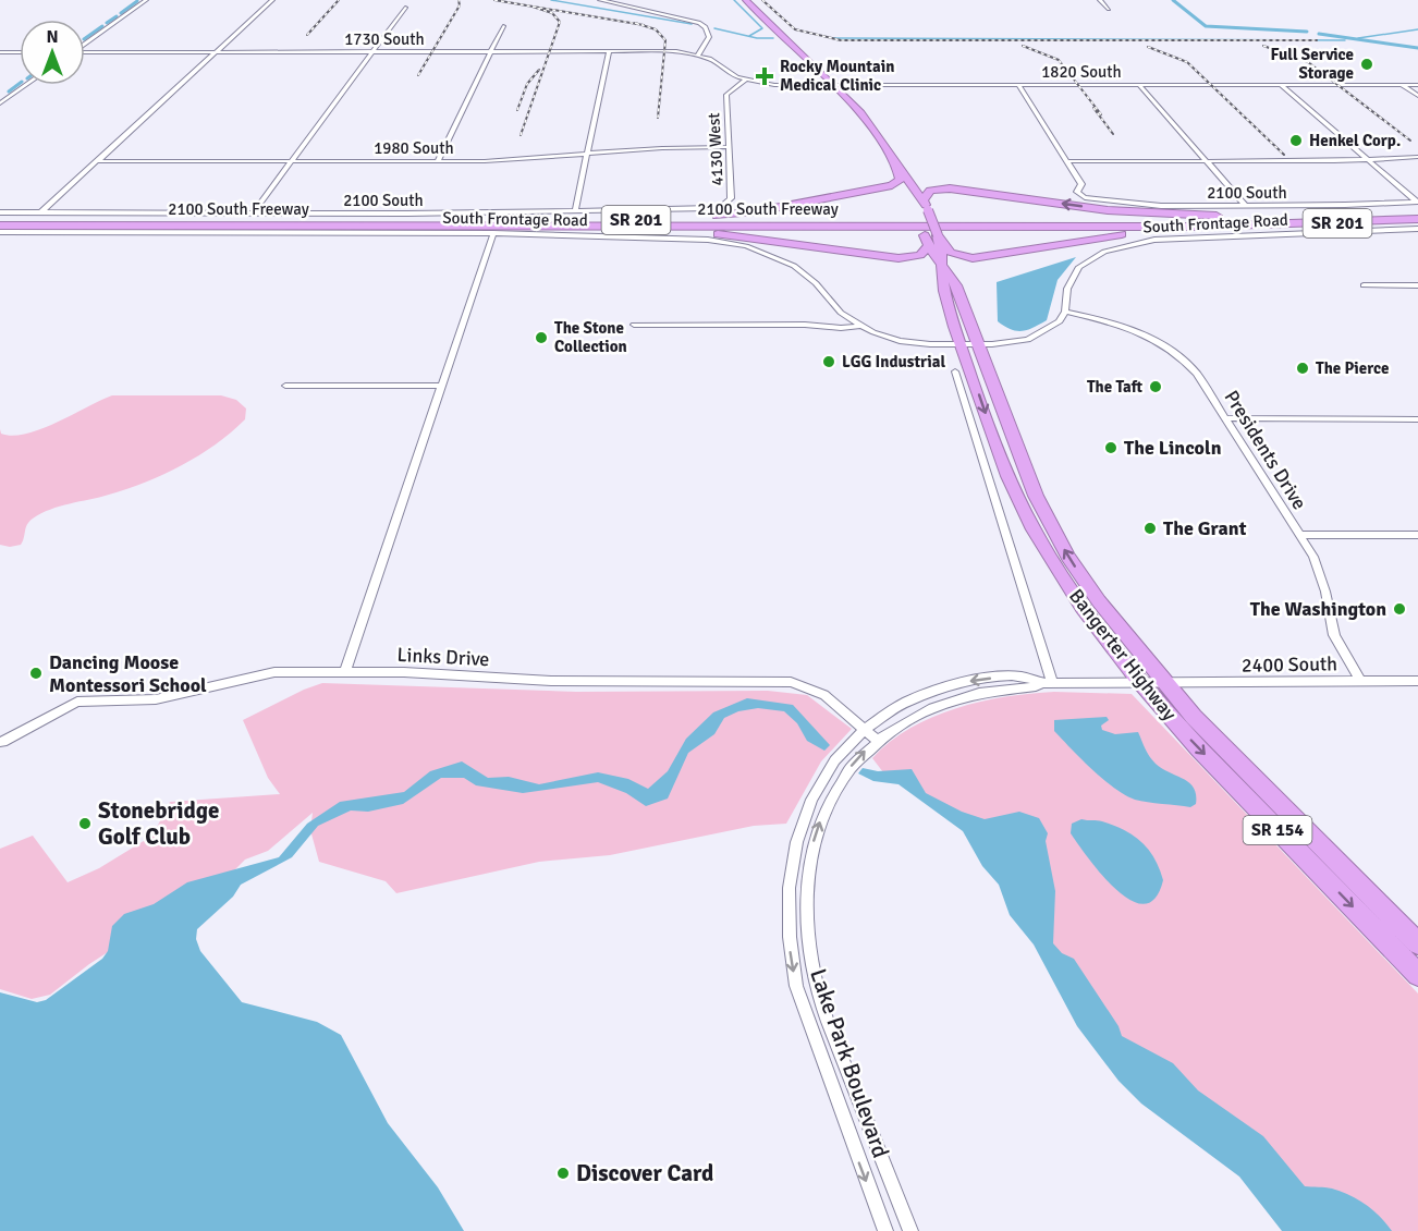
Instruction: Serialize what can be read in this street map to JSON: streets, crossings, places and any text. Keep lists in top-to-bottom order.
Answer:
{
  "streets": {
    "highway": [
      "2100 South Freeway",
      "SR 201",
      "Bangerter Highway",
      "SR 154"
    ],
    "street": [
      "1730 South",
      "1820 South",
      "1980 South",
      "4130 West",
      "2100 South",
      "South Frontage Road",
      "Presidents Drive",
      "Links Drive",
      "2400 South",
      "Lake Park Boulevard"
    ]
  },
  "crossings": [
    ["1820 South", "4130 West"],
    ["1820 South", "Bangerter Highway"],
    ["1980 South", "4130 West"],
    ["4130 West", "2100 South"],
    ["2100 South Freeway", "South Frontage Road"],
    ["South Frontage Road", "Presidents Drive"],
    ["South Frontage Road", "Bangerter Highway"],
    ["Presidents Drive", "2400 South"],
    ["Bangerter Highway", "2400 South"],
    ["Bangerter Highway", "Lake Park Boulevard"],
    ["Links Drive", "Lake Park Boulevard"],
    ["2400 South", "Lake Park Boulevard"]
  ],
  "places": {
    "other": [
      "Full Service Storage",
      "Henkel Corp.",
      "The Stone Collection",
      "LGG Industrial",
      "The Pierce",
      "The Taft",
      "The Lincoln",
      "The Grant",
      "The Washington",
      "Dancing Moose Montessori School",
      "Stonebridge Golf Club",
      "Discover Card"
    ],
    "health": ["Rocky Mountain Medical Clinic"]
  },
  "north": "top"
}
